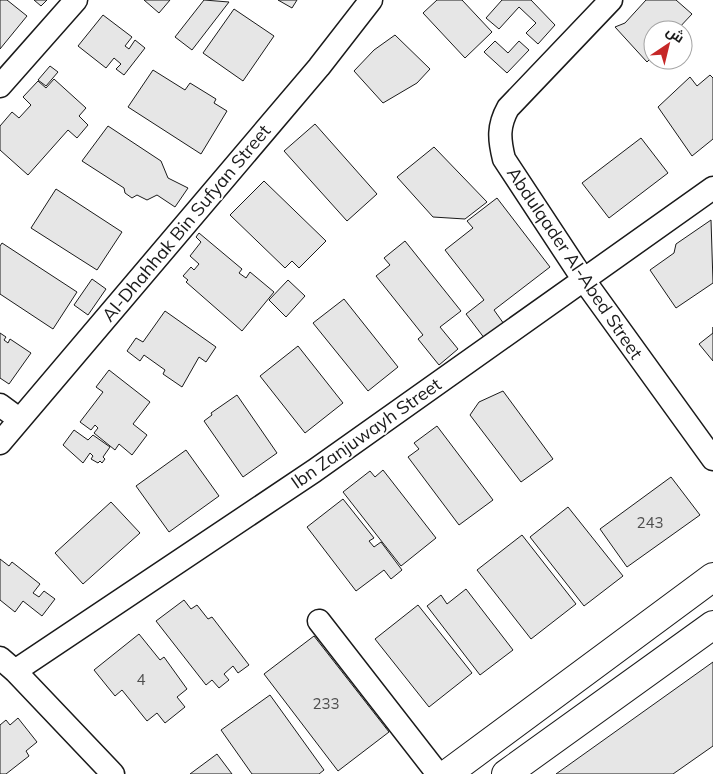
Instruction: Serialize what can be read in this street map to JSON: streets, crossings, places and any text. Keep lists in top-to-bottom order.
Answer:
{
  "streets": {
    "street": ["Al-Dhahhak Bin Sufyan Street", "Abdulqader Al-Abed Street", "Ibn Zanjuwayh Street"]
  },
  "crossings": [
    ["Abdulqader Al-Abed Street", "Ibn Zanjuwayh Street"]
  ],
  "house_numbers": ["243", "4", "233"],
  "north": "top right"
}
